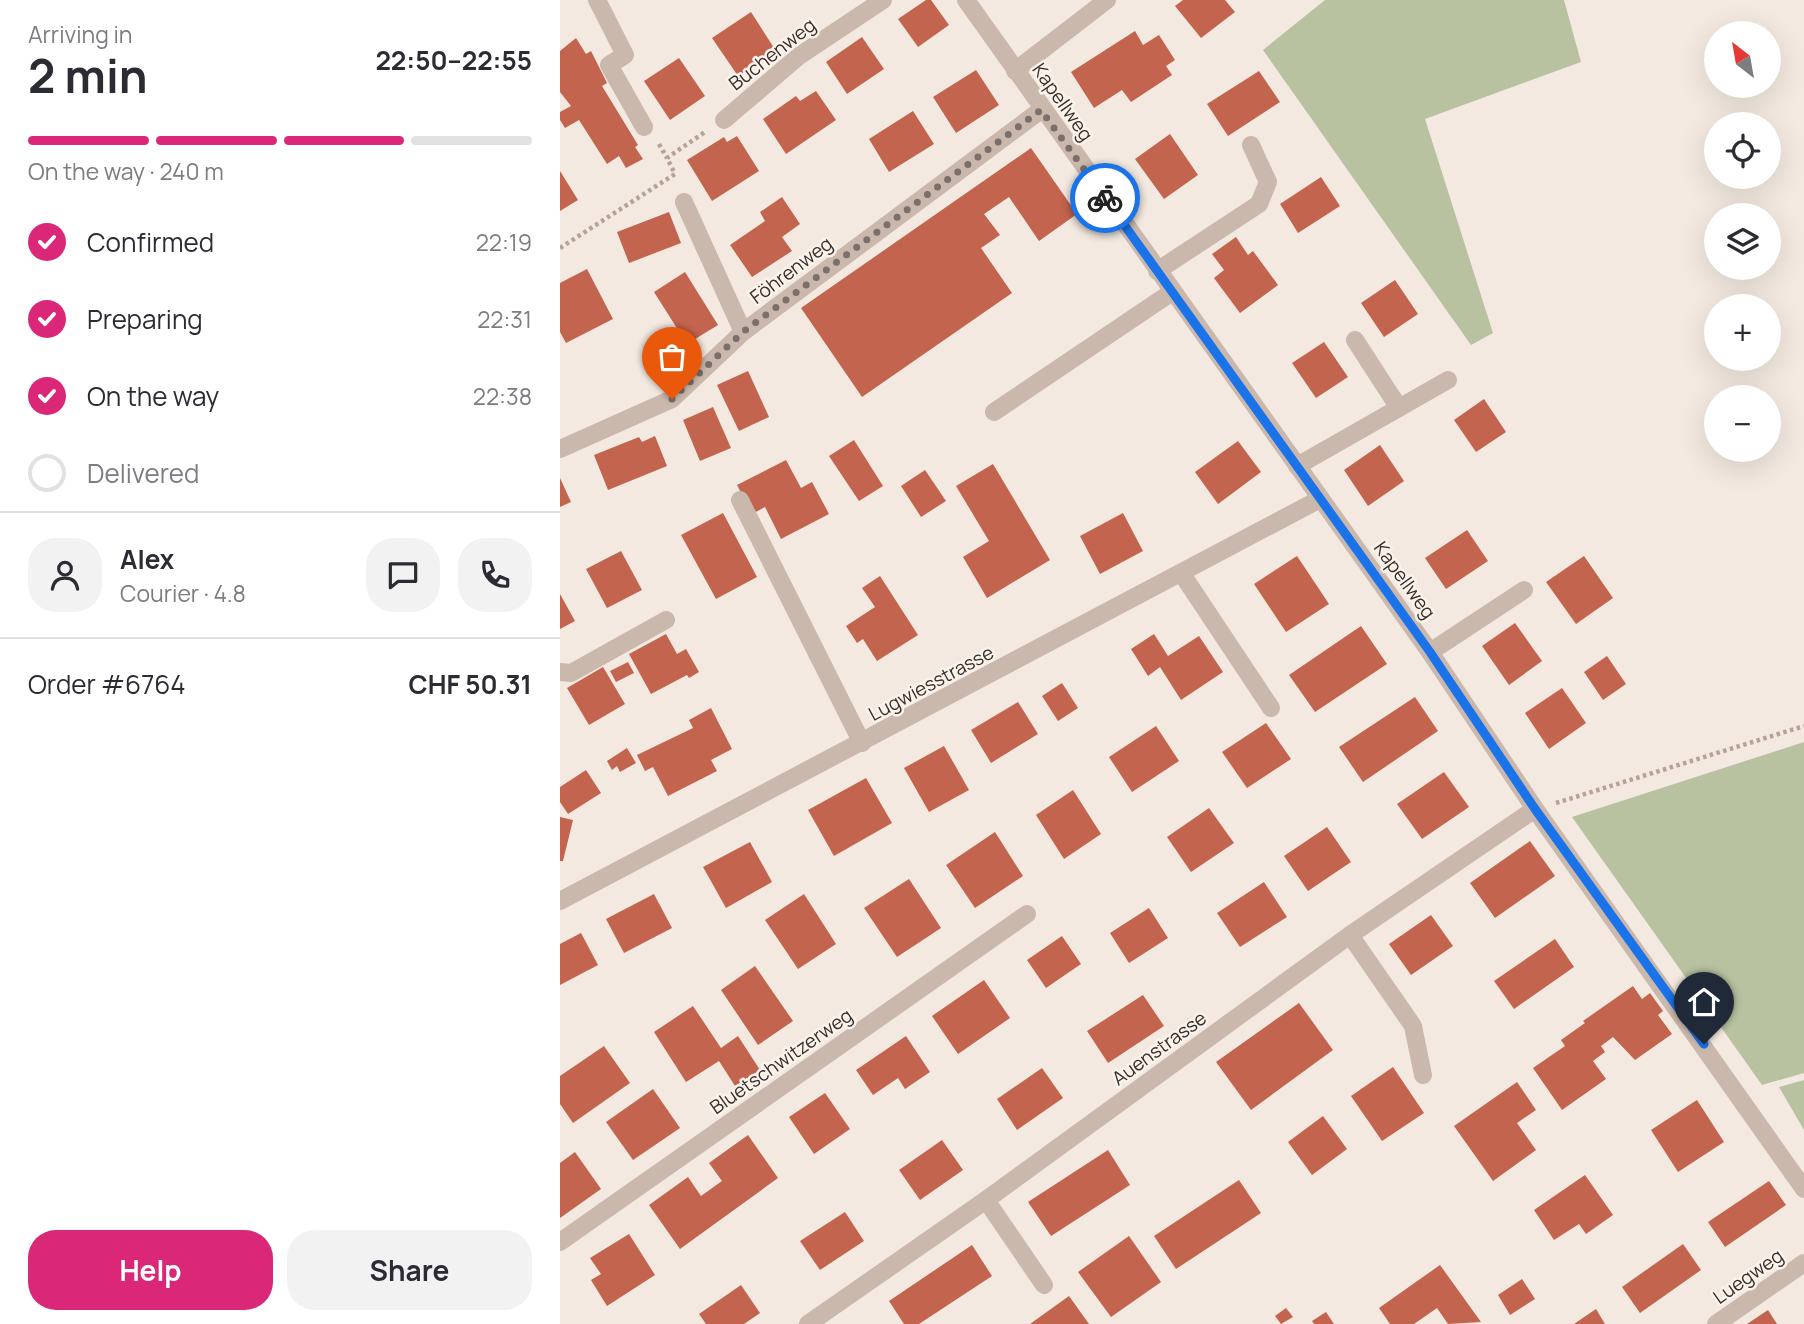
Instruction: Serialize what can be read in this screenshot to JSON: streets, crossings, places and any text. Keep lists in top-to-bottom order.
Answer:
{
  "streets": {
    "street": [
      "Buchenweg",
      "Kapellweg",
      "Föhrenweg",
      "Lugwiesstrasse",
      "Auenstrasse",
      "Bluetschwitzerweg",
      "Luegweg"
    ]
  },
  "crossings": [
    ["Kapellweg", "Föhrenweg"],
    ["Kapellweg", "Lugwiesstrasse"],
    ["Kapellweg", "Auenstrasse"]
  ],
  "north": "top left",
  "page": {
    "heading": ["2 min", "Arriving in", "22:50–22:55"],
    "panel": [
      "Alex",
      "Courier · 4.8",
      "Order #6764",
      "CHF 50.31"
    ],
    "map_buttons": ["+", "−"],
    "bar": "On the way · 240 m",
    "list": [
      ["Confirmed", "22:19"],
      ["Preparing", "22:31"],
      ["On the way", "22:38"],
      "Delivered"
    ],
    "buttons": ["Help", "Share"]
  }
}
